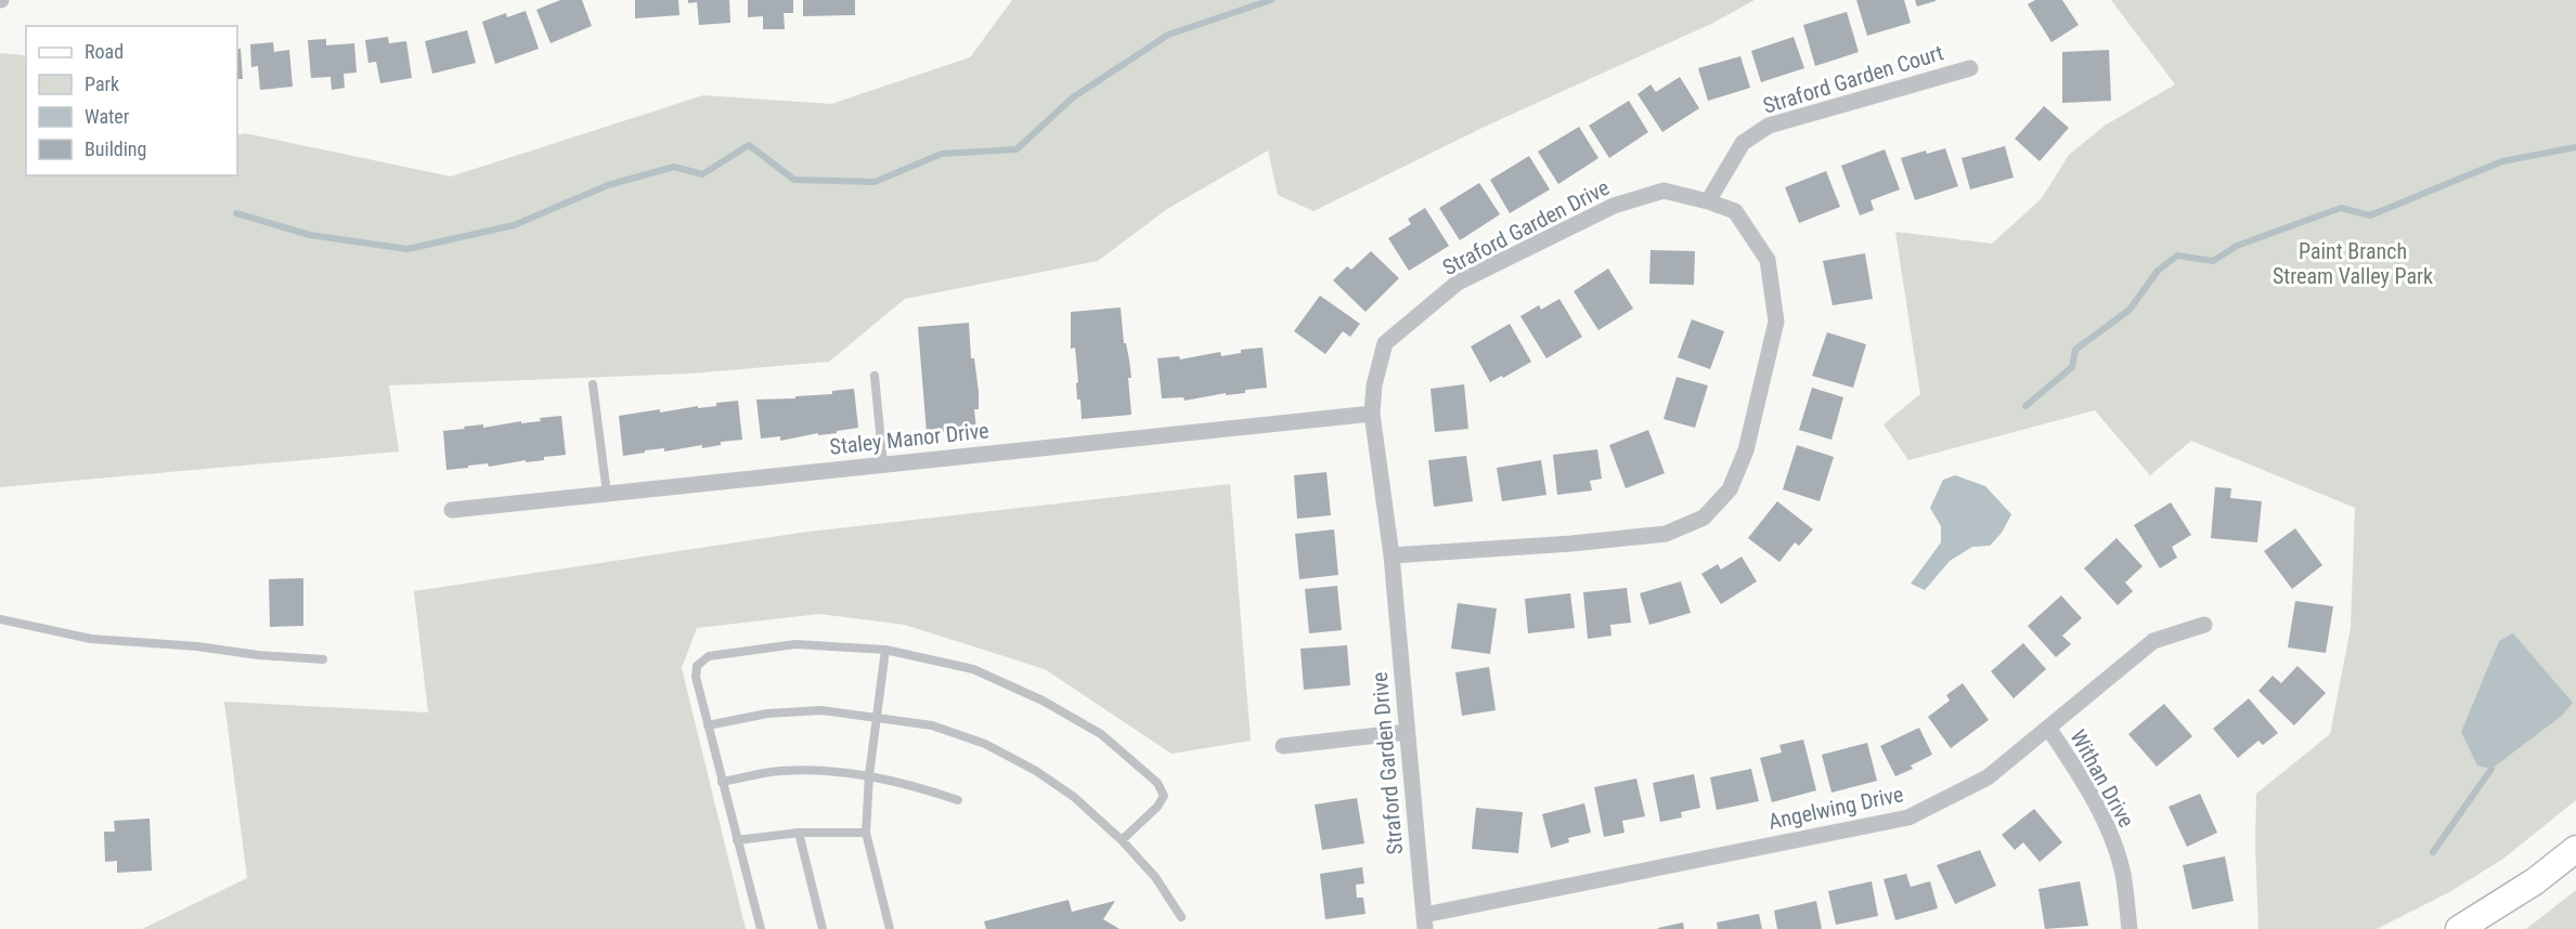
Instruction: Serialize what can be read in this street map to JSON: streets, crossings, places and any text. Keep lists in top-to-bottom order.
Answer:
{
  "streets": {
    "street": [
      "Straford Garden Court",
      "Straford Garden Drive",
      "Staley Manor Drive",
      "Withan Drive",
      "Angelwing Drive"
    ]
  },
  "crossings": [
    ["Straford Garden Court", "Straford Garden Drive"],
    ["Straford Garden Drive", "Staley Manor Drive"],
    ["Straford Garden Drive", "Angelwing Drive"],
    ["Withan Drive", "Angelwing Drive"]
  ],
  "parks": ["Paint Branch Stream Valley Park"],
  "legend": [
    "Road",
    "Park",
    "Water",
    "Building"
  ]
}
